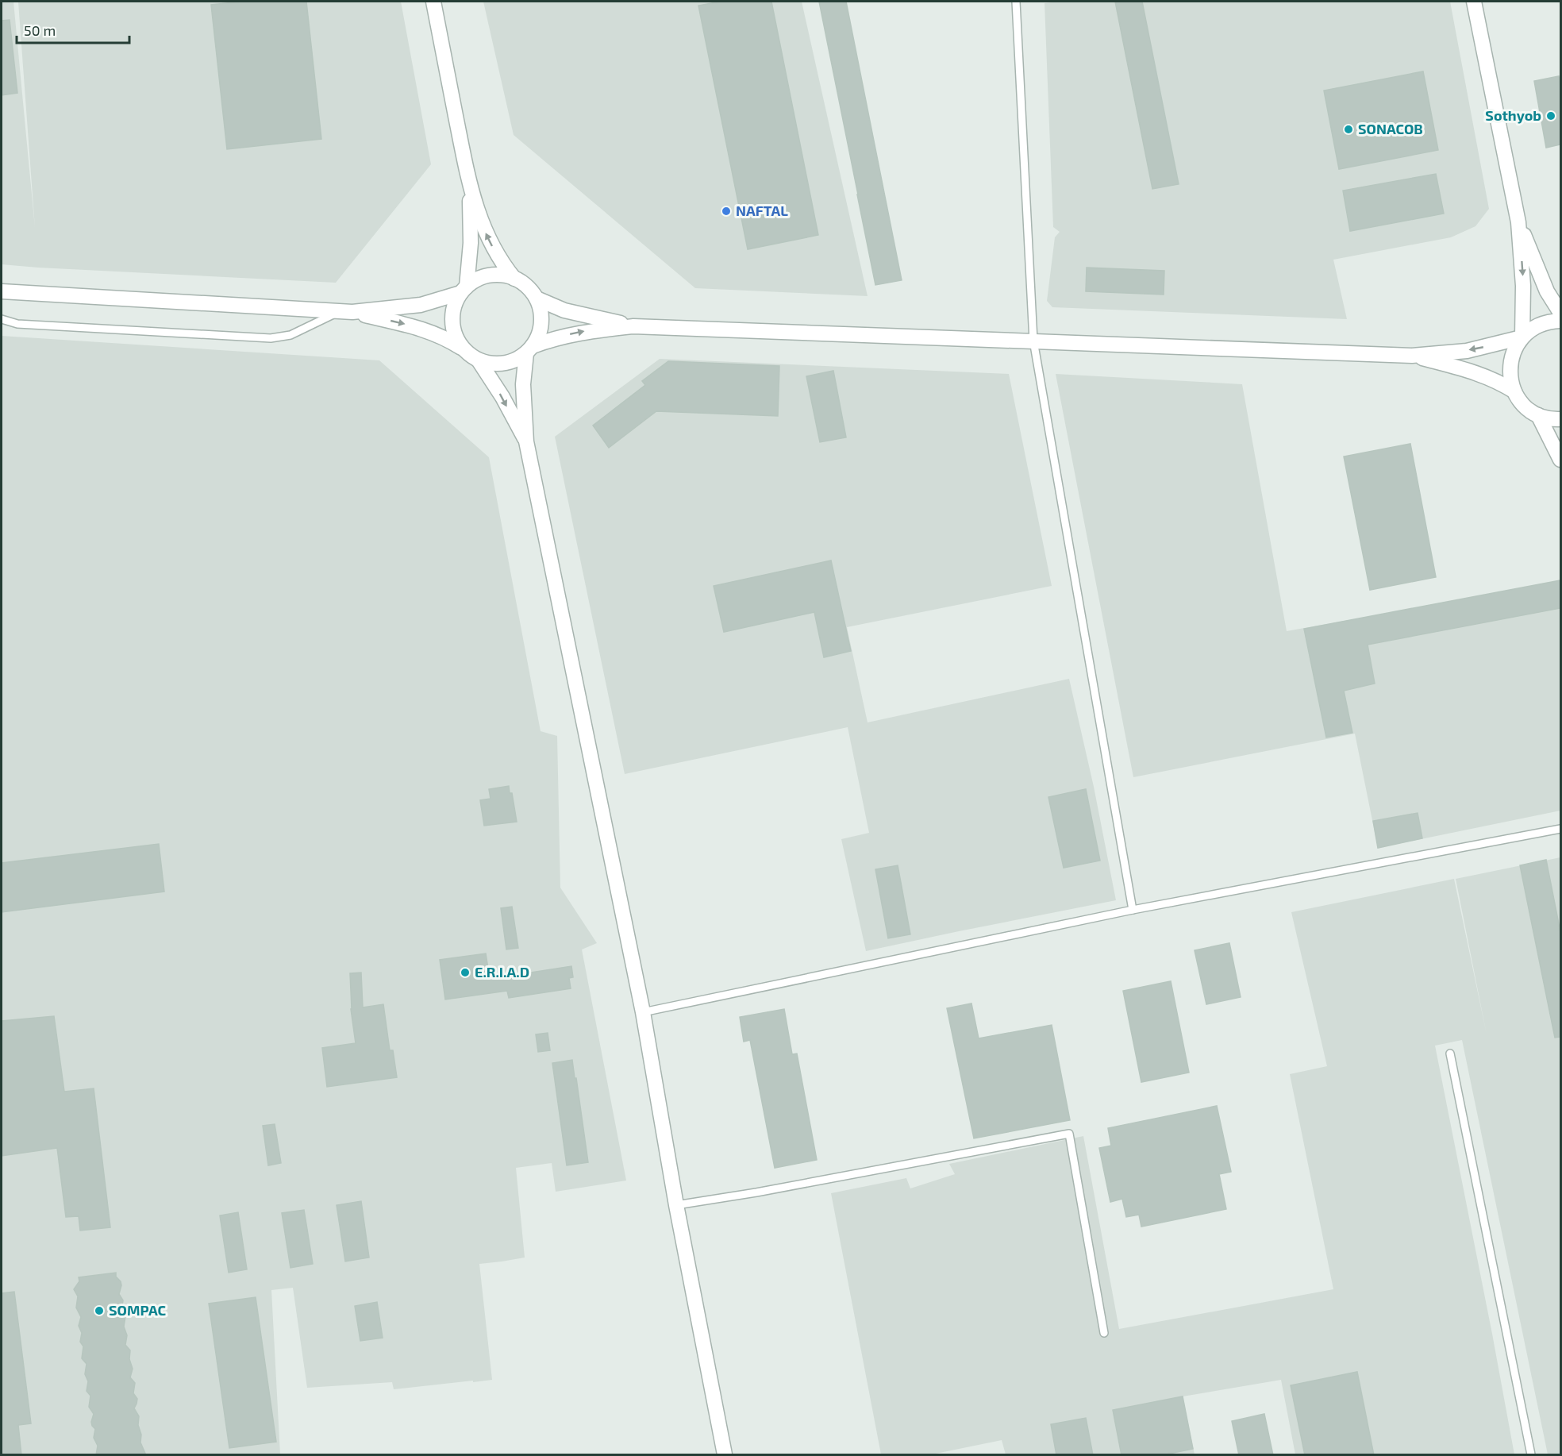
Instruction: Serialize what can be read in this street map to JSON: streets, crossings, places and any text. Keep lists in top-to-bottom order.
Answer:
{
  "places": [
    "Sothyob",
    "SONACOB",
    "NAFTAL",
    "E.R.I.A.D",
    "SOMPAC"
  ],
  "scale_bar": "50 m"
}
